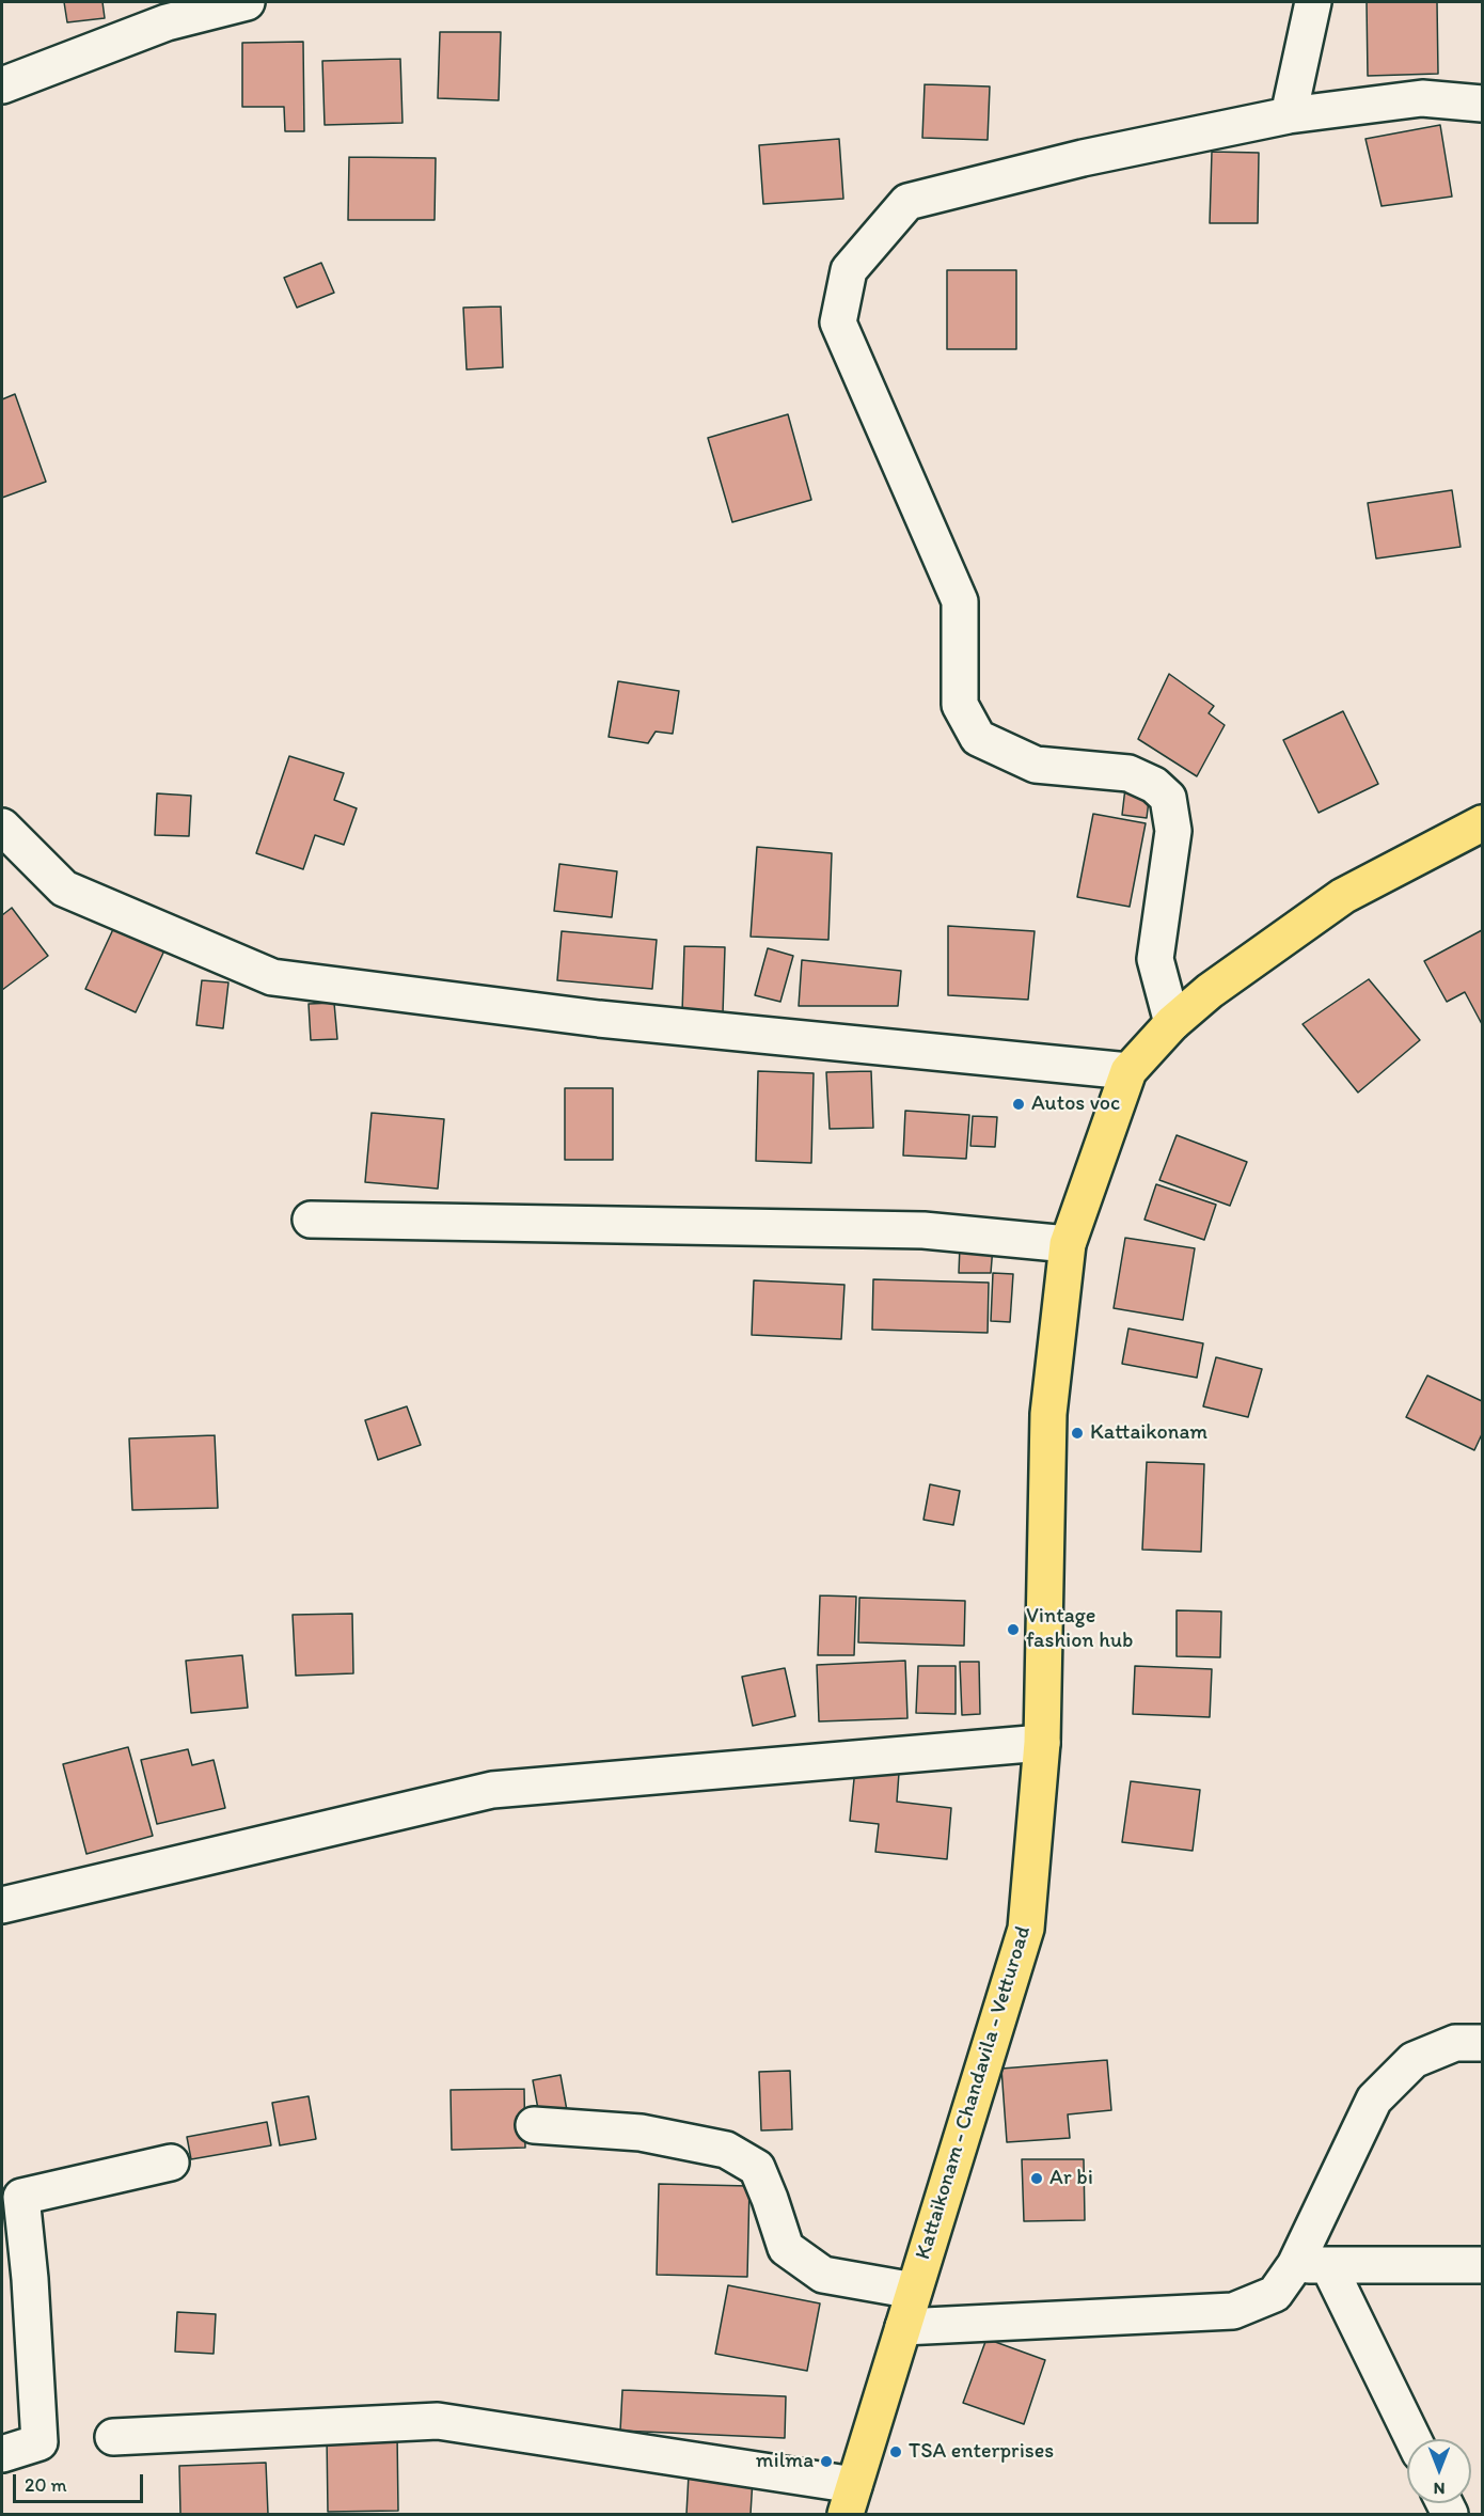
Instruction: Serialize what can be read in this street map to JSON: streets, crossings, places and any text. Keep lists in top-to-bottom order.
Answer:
{
  "streets": {
    "main road": ["Kattaikonam - Chandavila - Vetturoad"]
  },
  "places": [
    "Autos voc",
    "Kattaikonam",
    "Vintage fashion hub",
    "Ar bi",
    "TSA enterprises",
    "milma"
  ],
  "scale_bar": "20 m",
  "north": "bottom"
}
